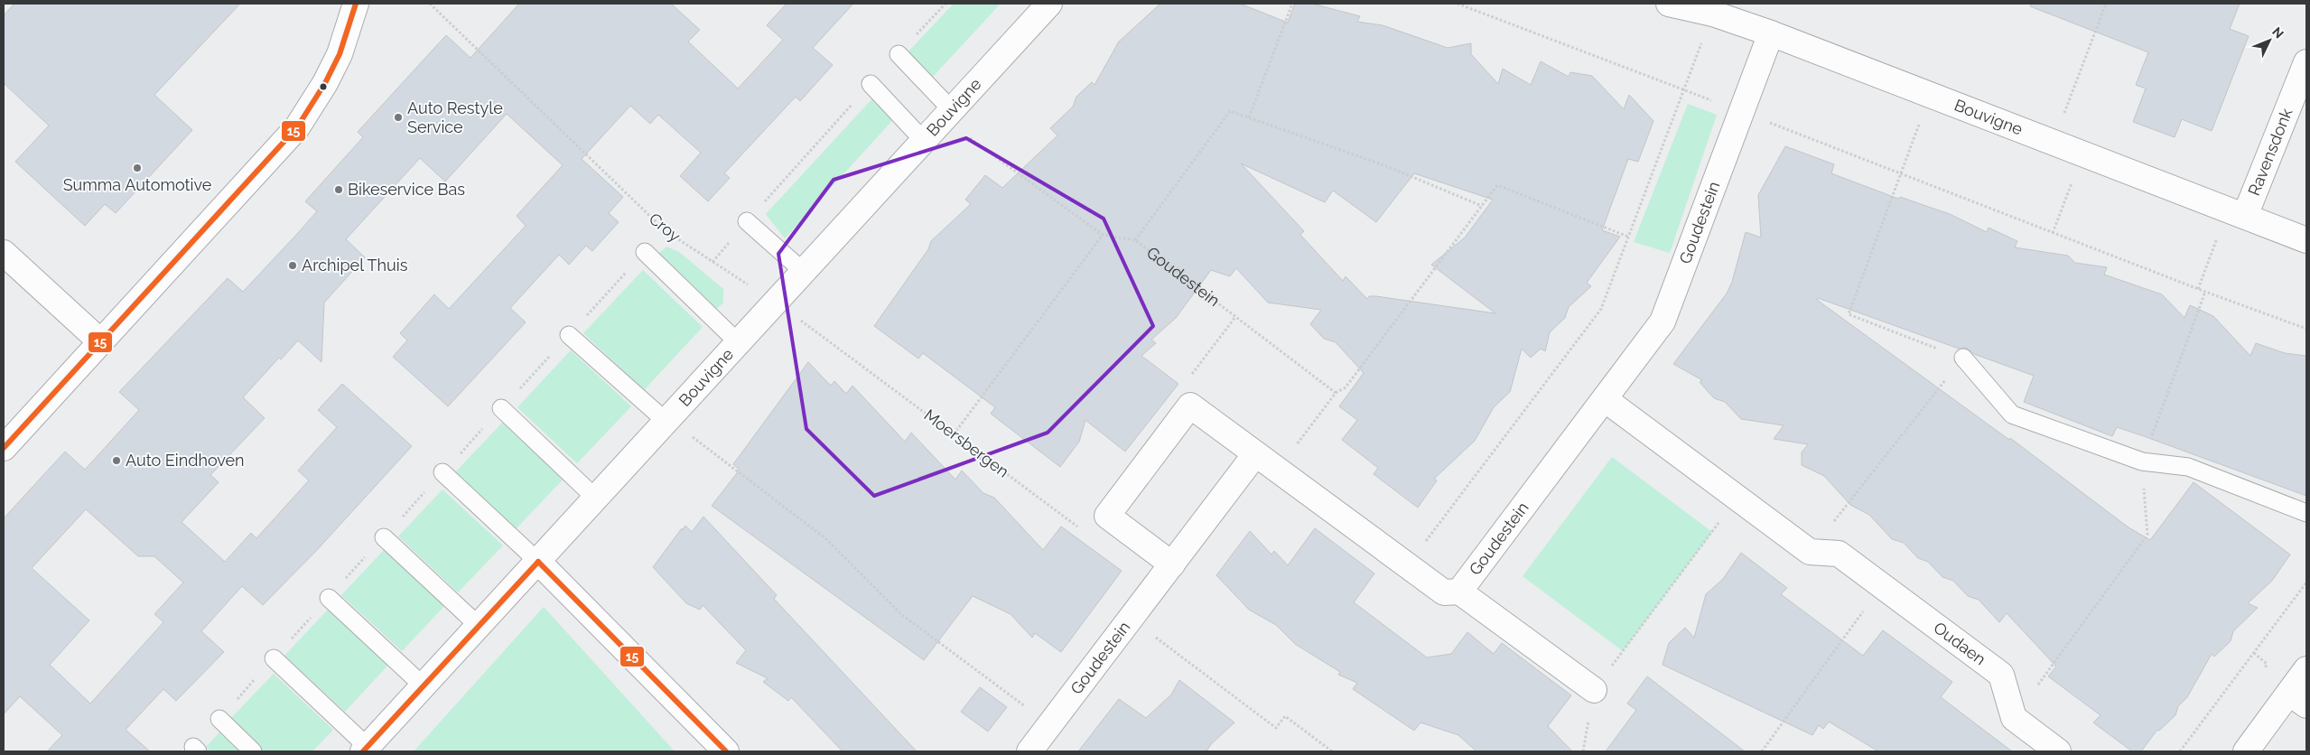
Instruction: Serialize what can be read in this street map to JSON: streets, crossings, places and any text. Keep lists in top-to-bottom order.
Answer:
{
  "streets": {
    "street": [
      "Bouvigne",
      "Ravensdonk",
      "Goudestein",
      "Oudaen"
    ],
    "path": ["Croy", "Moersbergen"]
  },
  "crossings": [
    ["Bouvigne", "Ravensdonk"],
    ["Bouvigne", "Goudestein"],
    ["Bouvigne", "Croy"],
    ["Bouvigne", "Moersbergen"],
    ["Croy", "Moersbergen"]
  ],
  "places": [
    "Auto Restyle Service",
    "Summa Automotive",
    "Bikeservice Bas",
    "Archipel Thuis",
    "Auto Eindhoven"
  ],
  "lines": ["transit line 15"],
  "north": "top right"
}
